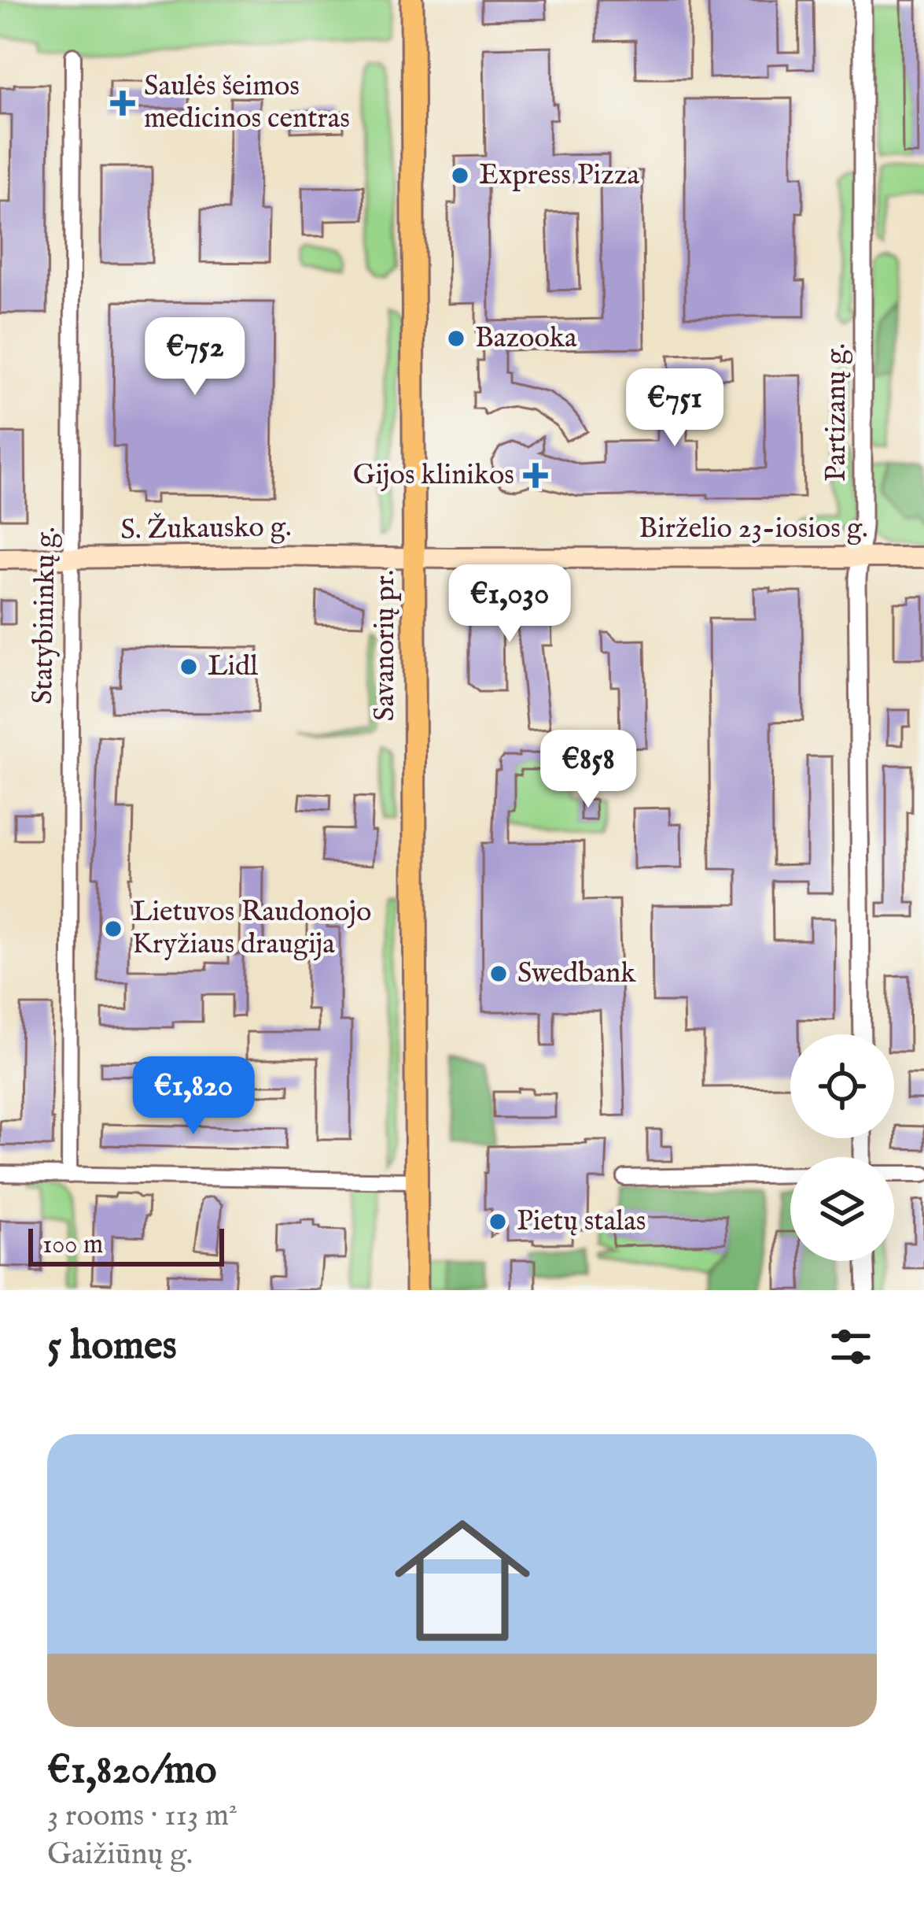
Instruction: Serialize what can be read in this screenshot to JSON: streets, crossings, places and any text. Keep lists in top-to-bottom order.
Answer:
{
  "streets": {
    "main road": ["S. Žukausko g.", "Birželio 23-iosios g.", "Savanorių pr."],
    "street": ["Partizanų g.", "Statybininkų g."]
  },
  "crossings": [
    ["Partizanų g.", "Birželio 23-iosios g."],
    ["S. Žukausko g.", "Birželio 23-iosios g."],
    ["S. Žukausko g.", "Statybininkų g."],
    ["S. Žukausko g.", "Savanorių pr."],
    ["Birželio 23-iosios g.", "Savanorių pr."]
  ],
  "places": {
    "health": ["Saulės šeimos medicinos centras", "Gijos klinikos"],
    "other": [
      "Express Pizza",
      "Bazooka",
      "Lidl",
      "Lietuvos Raudonojo Kryžiaus draugija",
      "Swedbank",
      "Pietų stalas"
    ]
  },
  "scale_bar": "100 m",
  "page": {
    "price": [
      "€752",
      "€751",
      "€1,030",
      "€858",
      "€1,820"
    ],
    "scale": "100 m",
    "heading": "5 homes",
    "list": [
      {
        "name": "€1,820/mo",
        "note": "3 rooms · 113 m² · Gaižiūnų g."
      }
    ]
  }
}
